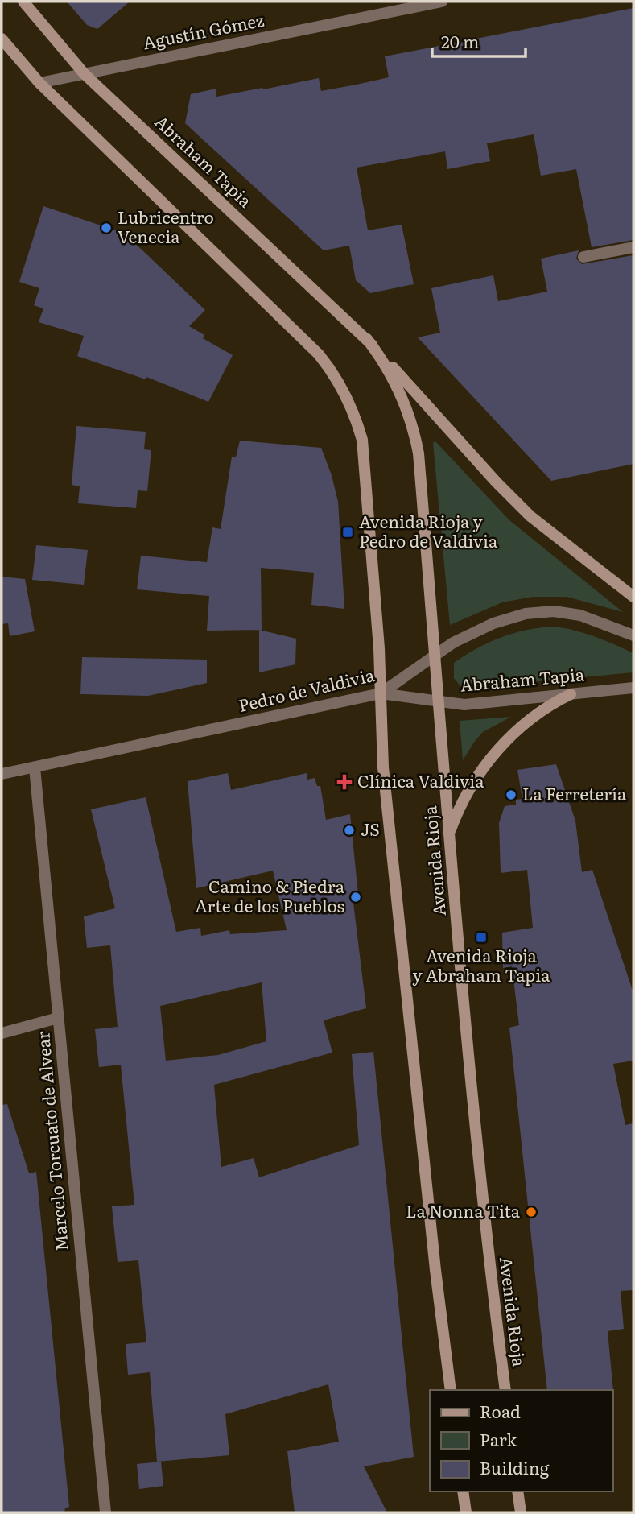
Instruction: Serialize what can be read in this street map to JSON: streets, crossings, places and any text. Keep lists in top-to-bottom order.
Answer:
{
  "streets": {
    "main road": ["Abraham Tapia", "Avenida Rioja"],
    "street": ["Agustín Gómez", "Pedro de Valdivia", "Marcelo Torcuato de Alvear"]
  },
  "crossings": [
    ["Agustín Gómez", "Abraham Tapia"],
    ["Abraham Tapia", "Pedro de Valdivia"],
    ["Abraham Tapia", "Avenida Rioja"],
    ["Pedro de Valdivia", "Avenida Rioja"],
    ["Pedro de Valdivia", "Marcelo Torcuato de Alvear"]
  ],
  "places": {
    "other": [
      "Lubricentro Venecia",
      "La Ferretería",
      "JS",
      "Camino & Piedra Arte de los Pueblos",
      "La Nonna Tita"
    ],
    "transit": ["Avenida Rioja y Pedro de Valdivia", "Avenida Rioja y Abraham Tapia"],
    "health": ["Clínica Valdivia"]
  },
  "legend": ["Road", "Park", "Building"],
  "scale_bar": "20 m"
}
